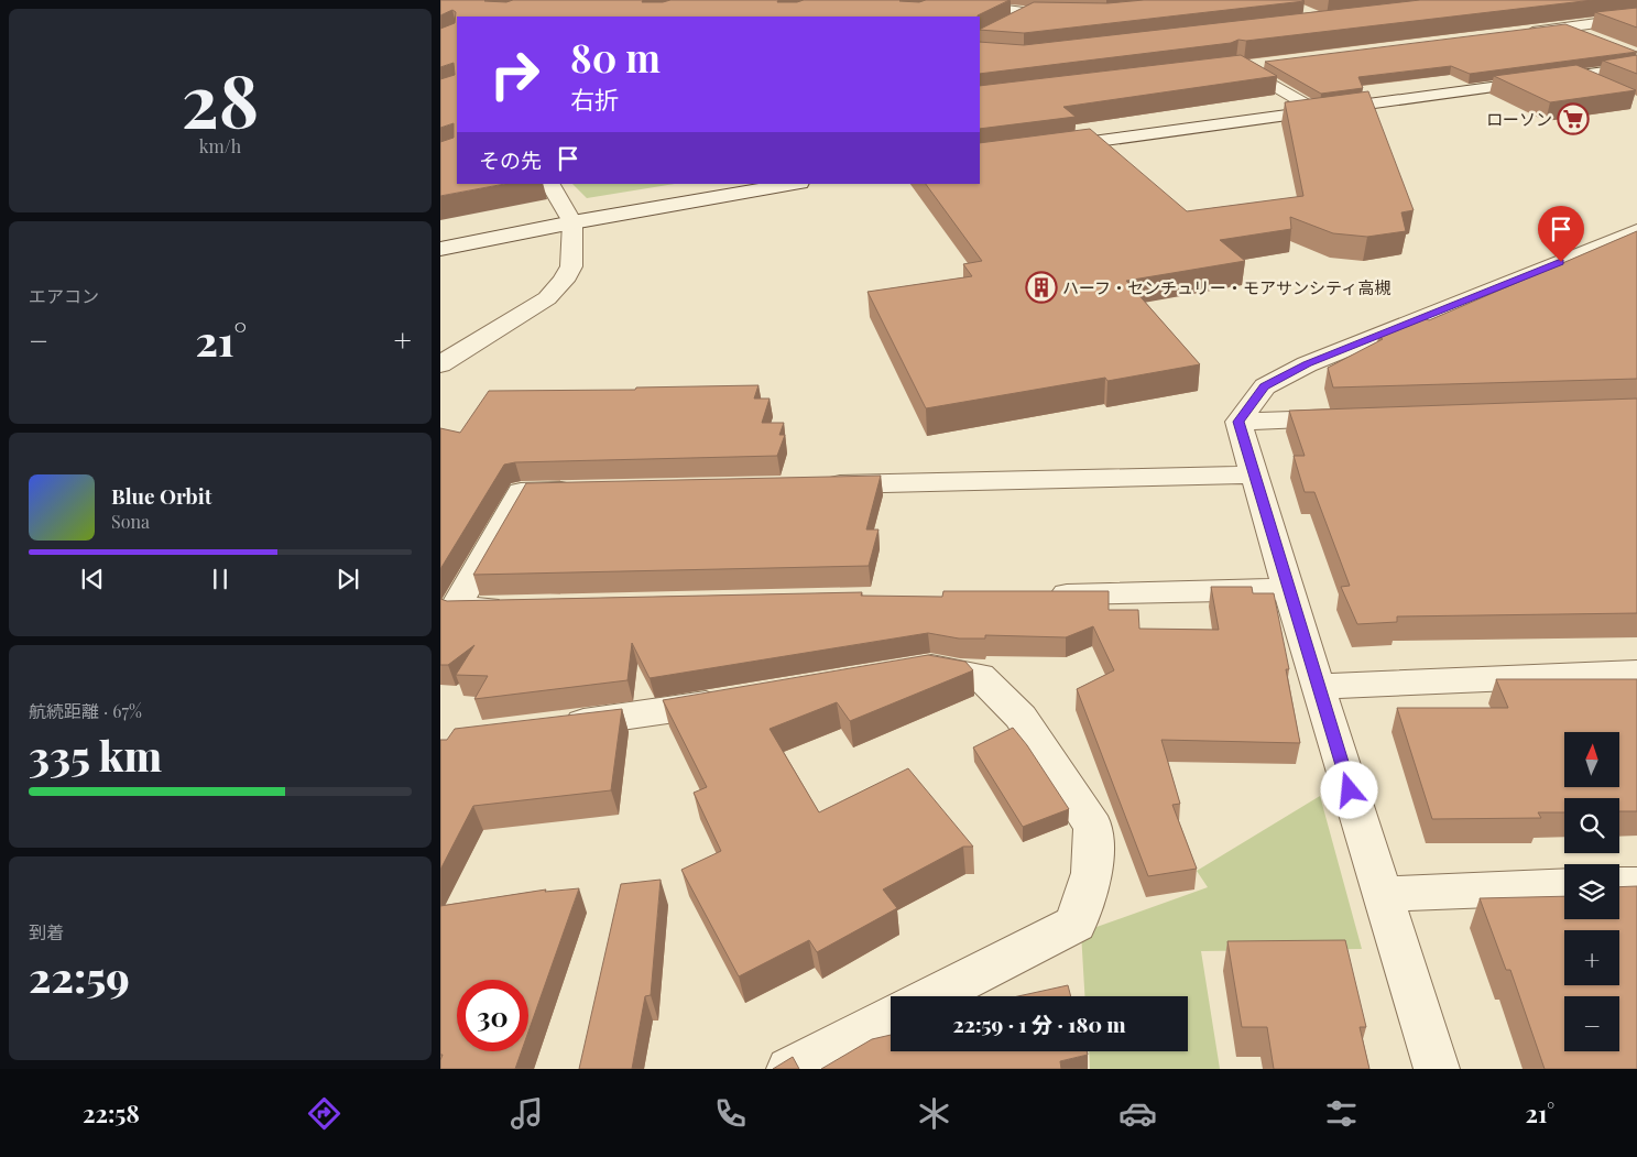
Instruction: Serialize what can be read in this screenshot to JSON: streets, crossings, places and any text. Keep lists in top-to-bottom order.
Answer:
{
  "places": {
    "supermarket": ["ローソン"],
    "building": ["ハーフ・センチュリー・モアサンシティ高槻"]
  },
  "north": "top",
  "page": {
    "tile": [
      ["28", "km/h"],
      "エアコン",
      ["航続距離 · 67%", "335 km"],
      ["到着", "22:59"]
    ],
    "turn": ["80 m", "右折"],
    "then": "その先",
    "heat": ["−", "21°", "+"],
    "song": ["Blue Orbit", "Sona"],
    "map_buttons": ["+", "−"],
    "limit": "30",
    "trip": "22:59 · 1 分 · 180 m",
    "tabs": ["22:58", "21°"]
  }
}
